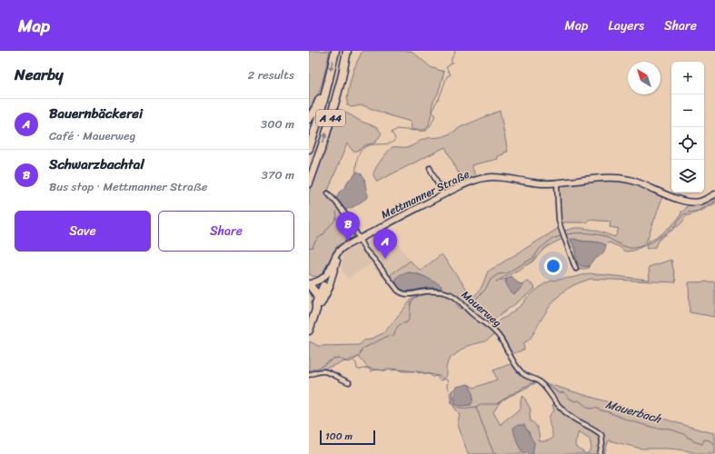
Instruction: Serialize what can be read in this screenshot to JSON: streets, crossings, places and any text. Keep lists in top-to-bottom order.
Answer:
{
  "streets": {
    "highway": ["A 44"],
    "main road": ["Mettmanner Straße"],
    "street": ["Mauerweg"]
  },
  "crossings": [
    ["Mettmanner Straße", "Mauerweg"]
  ],
  "water": ["Mauerbach"],
  "scale_bar": "100 m",
  "north": "top left",
  "page": {
    "header": "Map",
    "nav": ["Map", "Layers", "Share"],
    "heading": ["Nearby", "2 results"],
    "map_buttons": ["+", "−"],
    "list": [
      {
        "mark": "A",
        "name": "Bauernbäckerei",
        "note": "Café · Mauerweg",
        "value": "300 m"
      },
      {
        "mark": "B",
        "name": "Schwarzbachtal",
        "note": "Bus stop · Mettmanner Straße",
        "value": "370 m"
      }
    ],
    "buttons": ["Save", "Share"],
    "pins": ["B", "A"],
    "scale": "100 m"
  }
}
